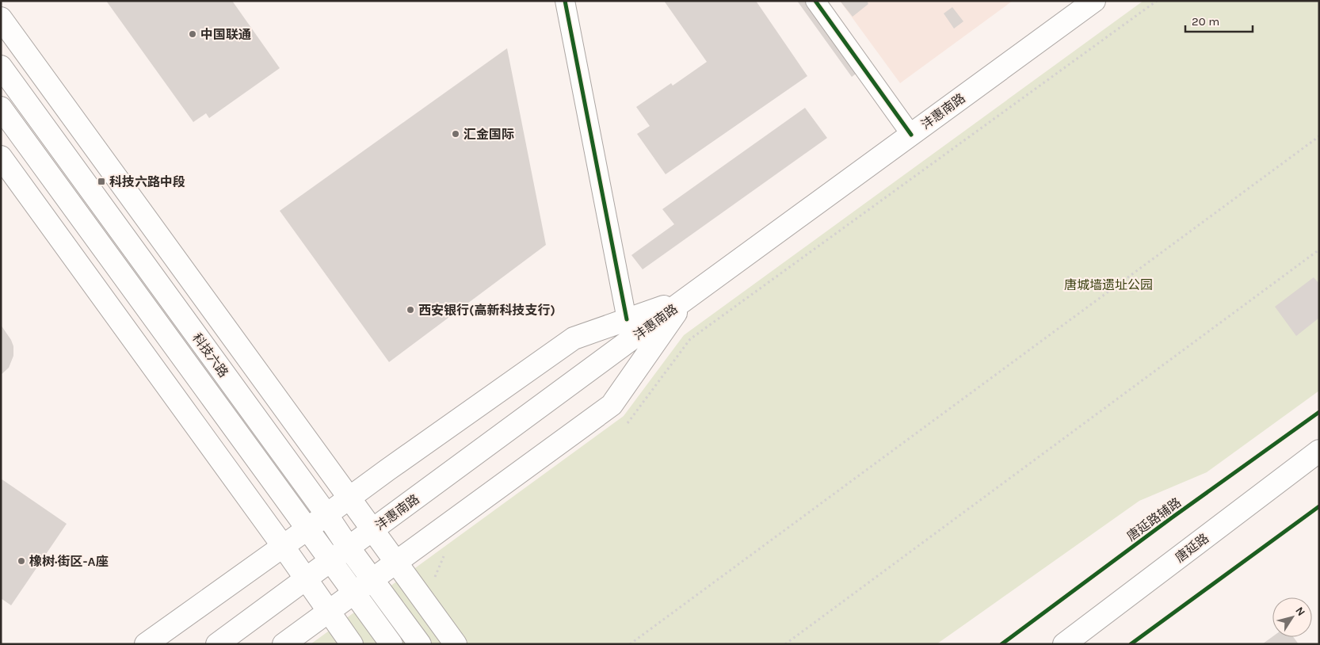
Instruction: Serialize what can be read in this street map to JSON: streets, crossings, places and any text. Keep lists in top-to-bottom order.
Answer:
{
  "streets": {
    "main road": ["沣惠南路", "科技六路", "唐延路"],
    "cycle path": ["唐延路辅路"]
  },
  "crossings": [
    ["沣惠南路", "科技六路"]
  ],
  "parks": ["唐城墙遗址公园"],
  "places": {
    "other": [
      "中国联通",
      "汇金国际",
      "西安银行(高新科技支行)",
      "橡树·街区-A座"
    ],
    "transit": ["科技六路中段"]
  },
  "scale_bar": "20 m",
  "north": "top right"
}
